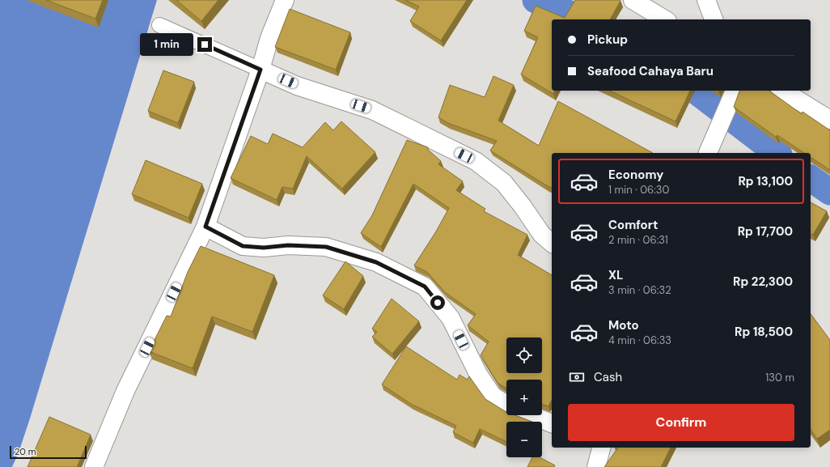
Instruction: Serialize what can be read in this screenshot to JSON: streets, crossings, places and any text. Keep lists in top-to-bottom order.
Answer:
{
  "scale_bar": "20 m",
  "page": {
    "banner": ["Pickup", "Seafood Cahaya Baru"],
    "bubble": "1 min",
    "list": [
      {
        "name": "Economy",
        "note": "1 min · 06:30",
        "value": "Rp 13,100"
      },
      {
        "name": "Comfort",
        "note": "2 min · 06:31",
        "value": "Rp 17,700"
      },
      {
        "name": "XL",
        "note": "3 min · 06:32",
        "value": "Rp 22,300"
      },
      {
        "name": "Moto",
        "note": "4 min · 06:33",
        "value": "Rp 18,500"
      }
    ],
    "map_buttons": ["+", "−"],
    "pay": ["Cash", "130 m"],
    "buttons": "Confirm",
    "scale": "20 m"
  }
}
